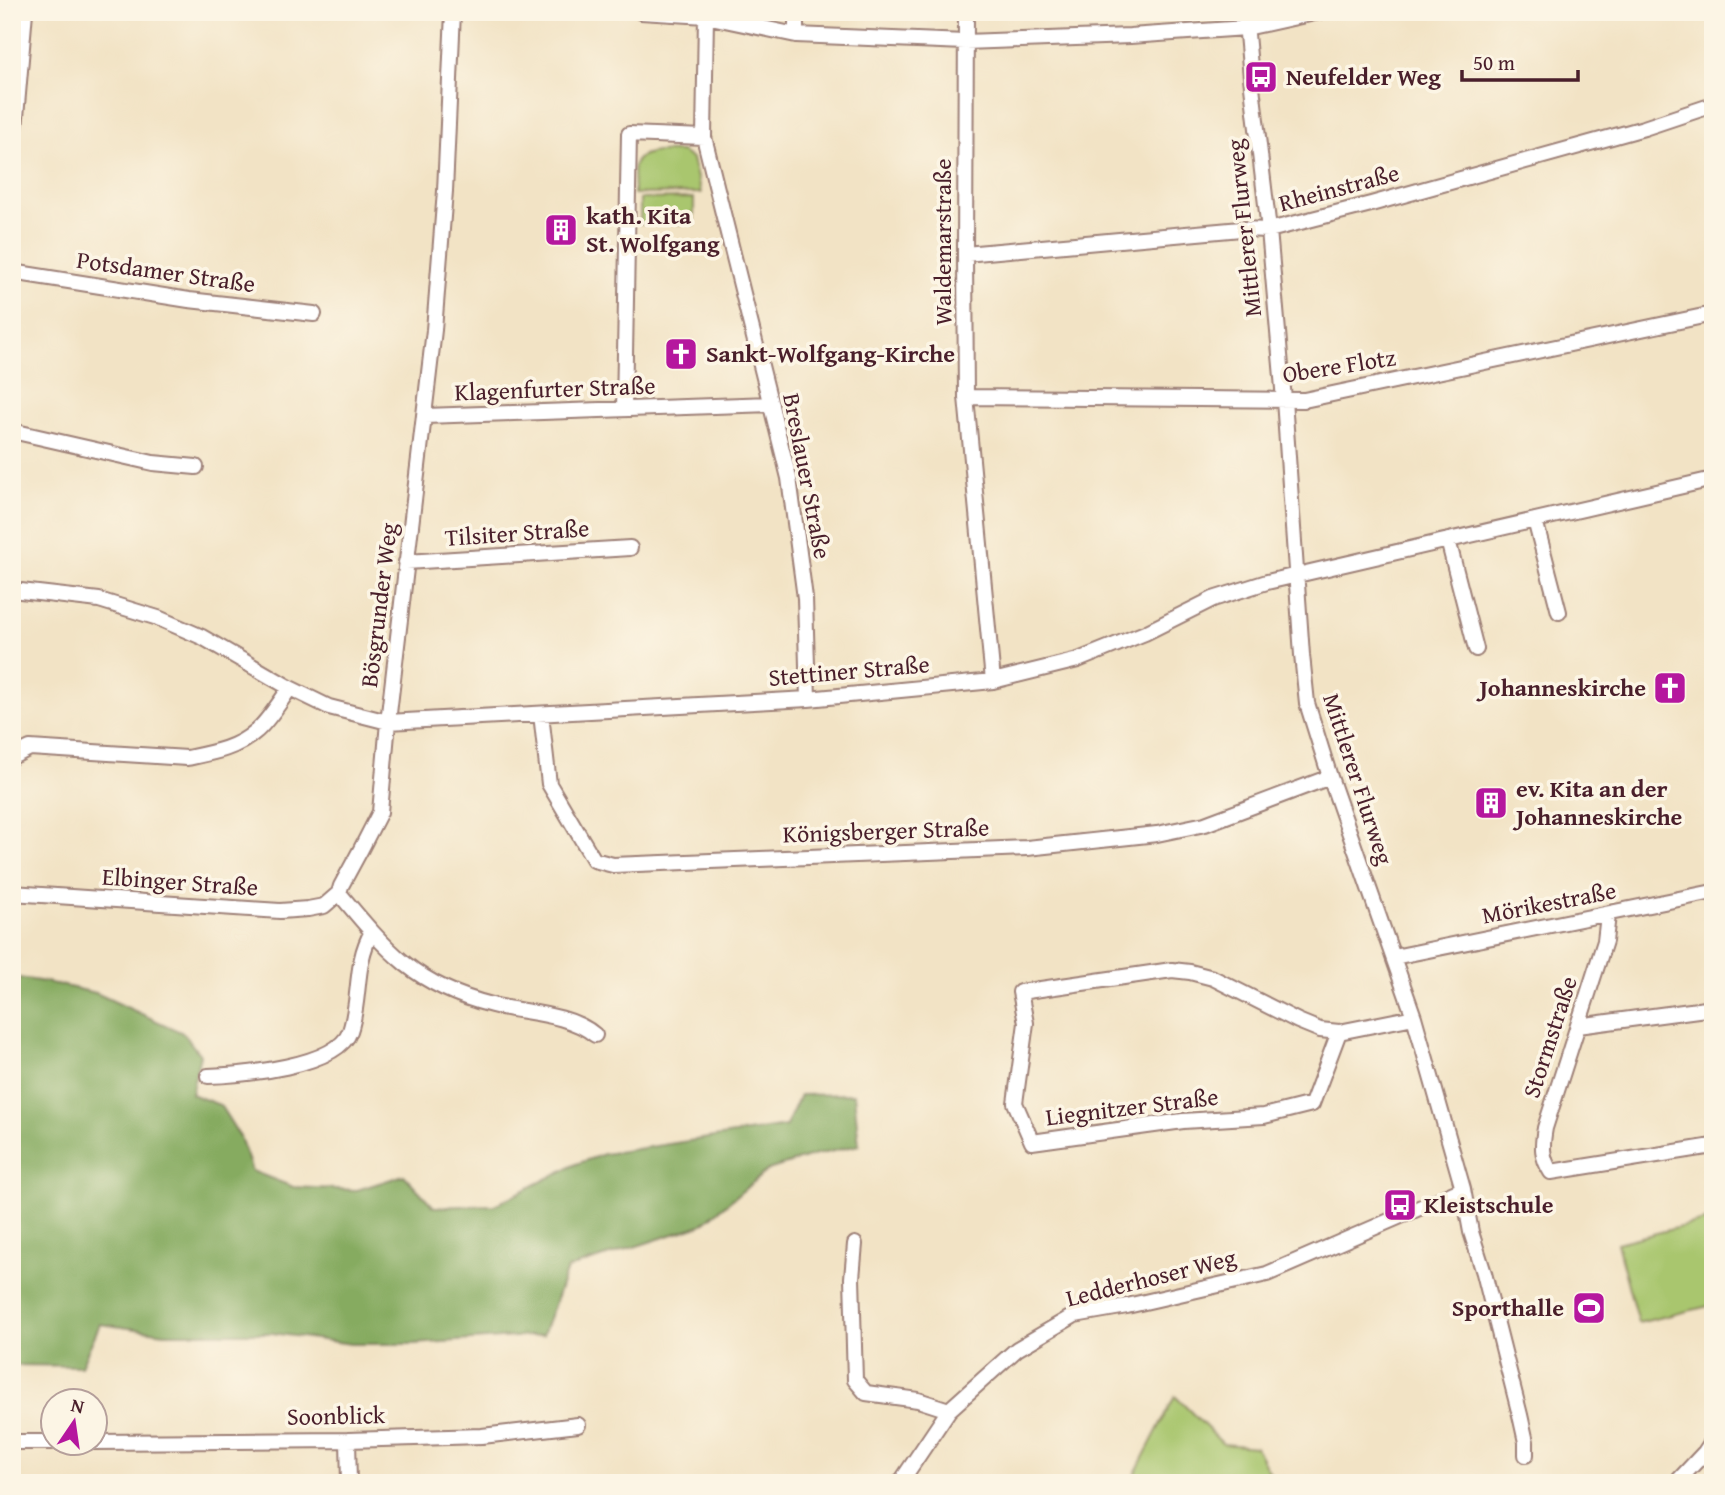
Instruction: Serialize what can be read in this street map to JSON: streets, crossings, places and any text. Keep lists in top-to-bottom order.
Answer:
{
  "streets": {
    "street": [
      "Rheinstraße",
      "Mittlerer Flurweg",
      "Waldemarstraße",
      "Potsdamer Straße",
      "Obere Flotz",
      "Klagenfurter Straße",
      "Breslauer Straße",
      "Tilsiter Straße",
      "Bösgrunder Weg",
      "Stettiner Straße",
      "Königsberger Straße",
      "Elbinger Straße",
      "Mörikestraße",
      "Stormstraße",
      "Liegnitzer Straße",
      "Ledderhoser Weg",
      "Soonblick"
    ]
  },
  "crossings": [
    ["Rheinstraße", "Mittlerer Flurweg"],
    ["Rheinstraße", "Waldemarstraße"],
    ["Mittlerer Flurweg", "Obere Flotz"],
    ["Mittlerer Flurweg", "Stettiner Straße"],
    ["Mittlerer Flurweg", "Königsberger Straße"],
    ["Mittlerer Flurweg", "Mörikestraße"],
    ["Mittlerer Flurweg", "Ledderhoser Weg"],
    ["Waldemarstraße", "Obere Flotz"],
    ["Waldemarstraße", "Stettiner Straße"],
    ["Klagenfurter Straße", "Breslauer Straße"],
    ["Klagenfurter Straße", "Bösgrunder Weg"],
    ["Breslauer Straße", "Stettiner Straße"],
    ["Tilsiter Straße", "Bösgrunder Weg"],
    ["Bösgrunder Weg", "Stettiner Straße"],
    ["Bösgrunder Weg", "Elbinger Straße"],
    ["Stettiner Straße", "Königsberger Straße"],
    ["Mörikestraße", "Stormstraße"]
  ],
  "places": {
    "bus stop": ["Neufelder Weg", "Kleistschule"],
    "building": ["kath. Kita St. Wolfgang", "ev. Kita an der Johanneskirche"],
    "church": ["Sankt-Wolfgang-Kirche", "Johanneskirche"],
    "sports": ["Sporthalle"]
  },
  "scale_bar": "50 m",
  "north": "top"
}
